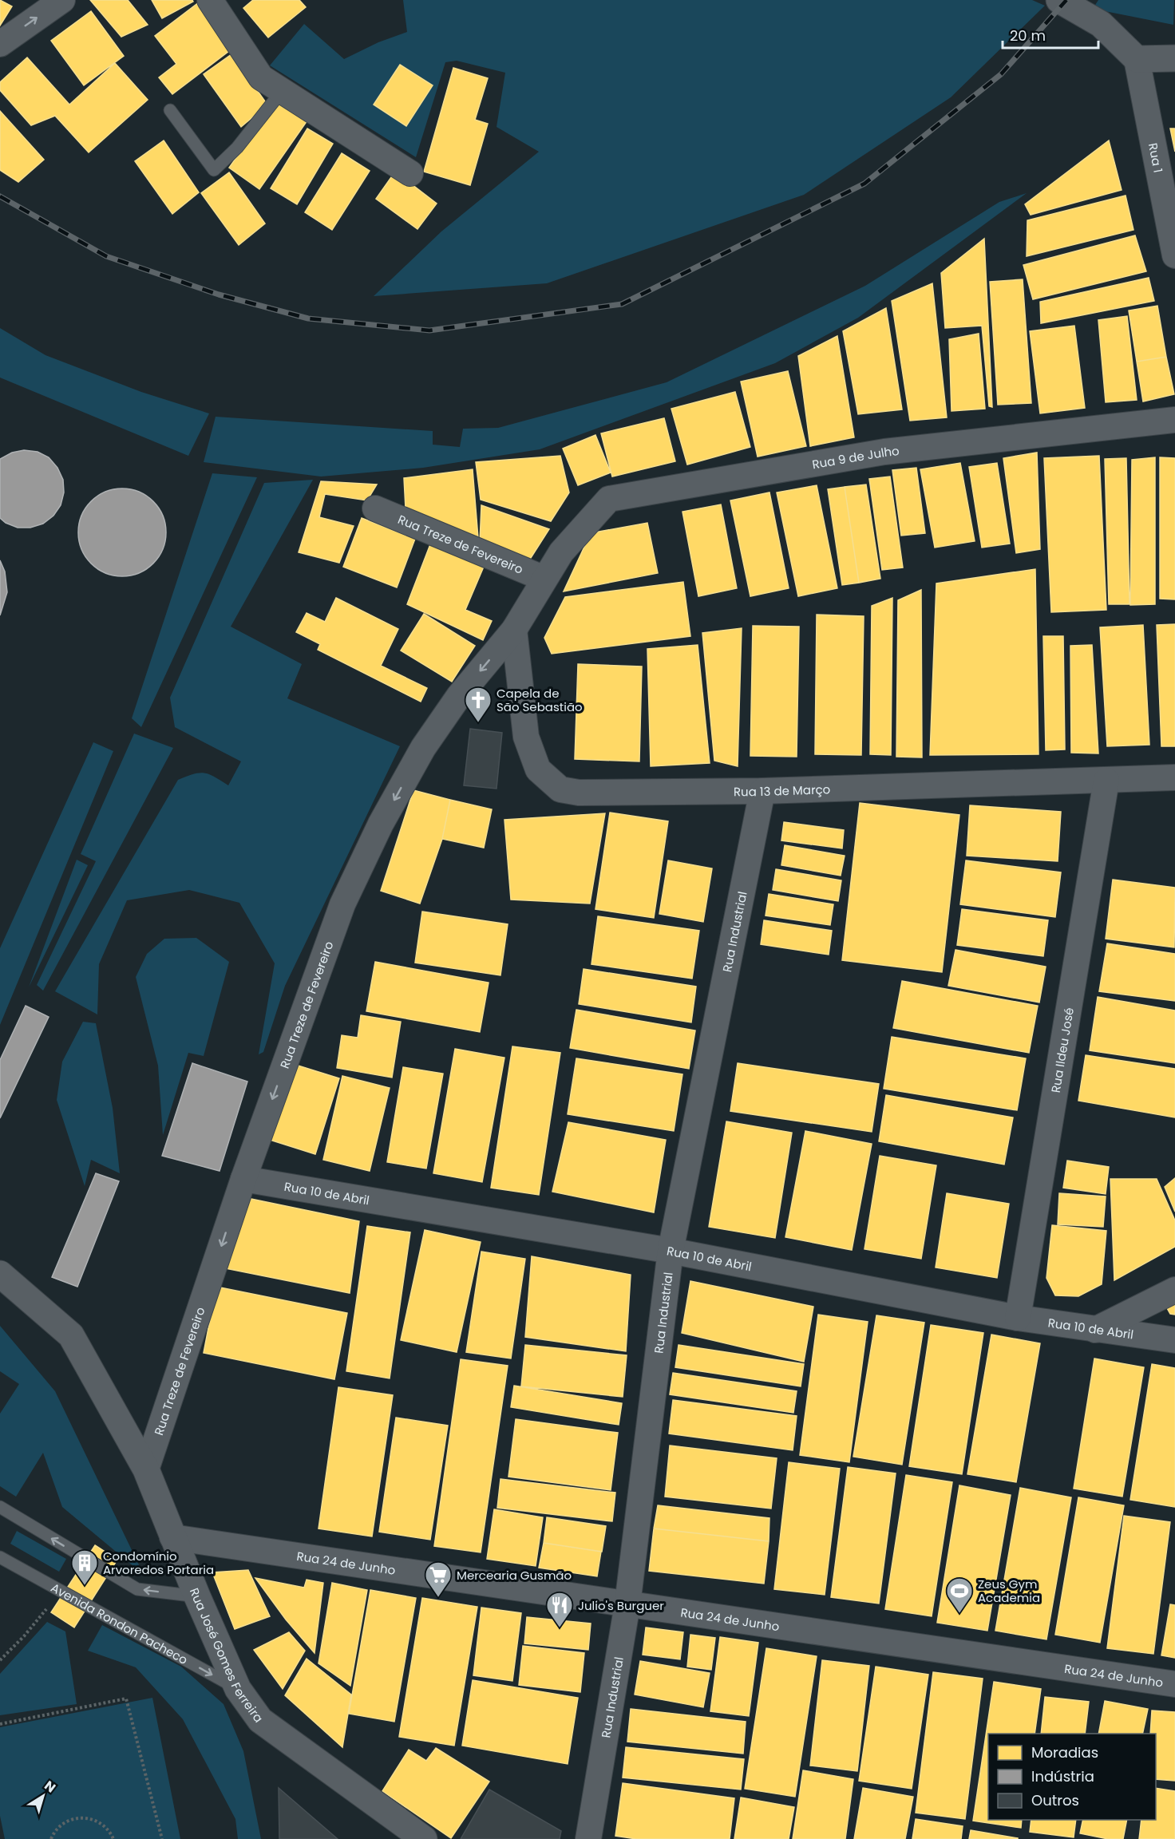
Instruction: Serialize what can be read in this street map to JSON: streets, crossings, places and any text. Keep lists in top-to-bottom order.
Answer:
{
  "streets": {
    "street": [
      "Rua 1",
      "Rua 9 de Julho",
      "Rua Treze de Fevereiro",
      "Rua 13 de Março",
      "Rua Industrial",
      "Rua Ildeu José",
      "Rua 10 de Abril",
      "Rua 24 de Junho",
      "Rua José Gomes Ferreira"
    ],
    "lane": ["Avenida Rondon Pacheco"]
  },
  "crossings": [
    ["Rua 9 de Julho", "Rua Treze de Fevereiro"],
    ["Rua Treze de Fevereiro", "Rua 13 de Março"],
    ["Rua Treze de Fevereiro", "Rua 10 de Abril"],
    ["Rua Treze de Fevereiro", "Rua José Gomes Ferreira"],
    ["Rua 13 de Março", "Rua Industrial"],
    ["Rua 13 de Março", "Rua Ildeu José"],
    ["Rua Industrial", "Rua 10 de Abril"],
    ["Rua Industrial", "Rua 24 de Junho"],
    ["Rua Ildeu José", "Rua 10 de Abril"],
    ["Rua 24 de Junho", "Rua José Gomes Ferreira"],
    ["Avenida Rondon Pacheco", "Rua José Gomes Ferreira"]
  ],
  "one_way": ["Rua Treze de Fevereiro"],
  "places": {
    "church": ["Capela de São Sebastião"],
    "building": ["Condomínio Arvoredos Portaria"],
    "supermarket": ["Mercearia Gusmão"],
    "sports": ["Zeus Gym Academia"],
    "restaurant": ["Julio's Burguer"]
  },
  "legend": ["Moradias", "Indústria", "Outros"],
  "scale_bar": "20 m",
  "north": "top right"
}
